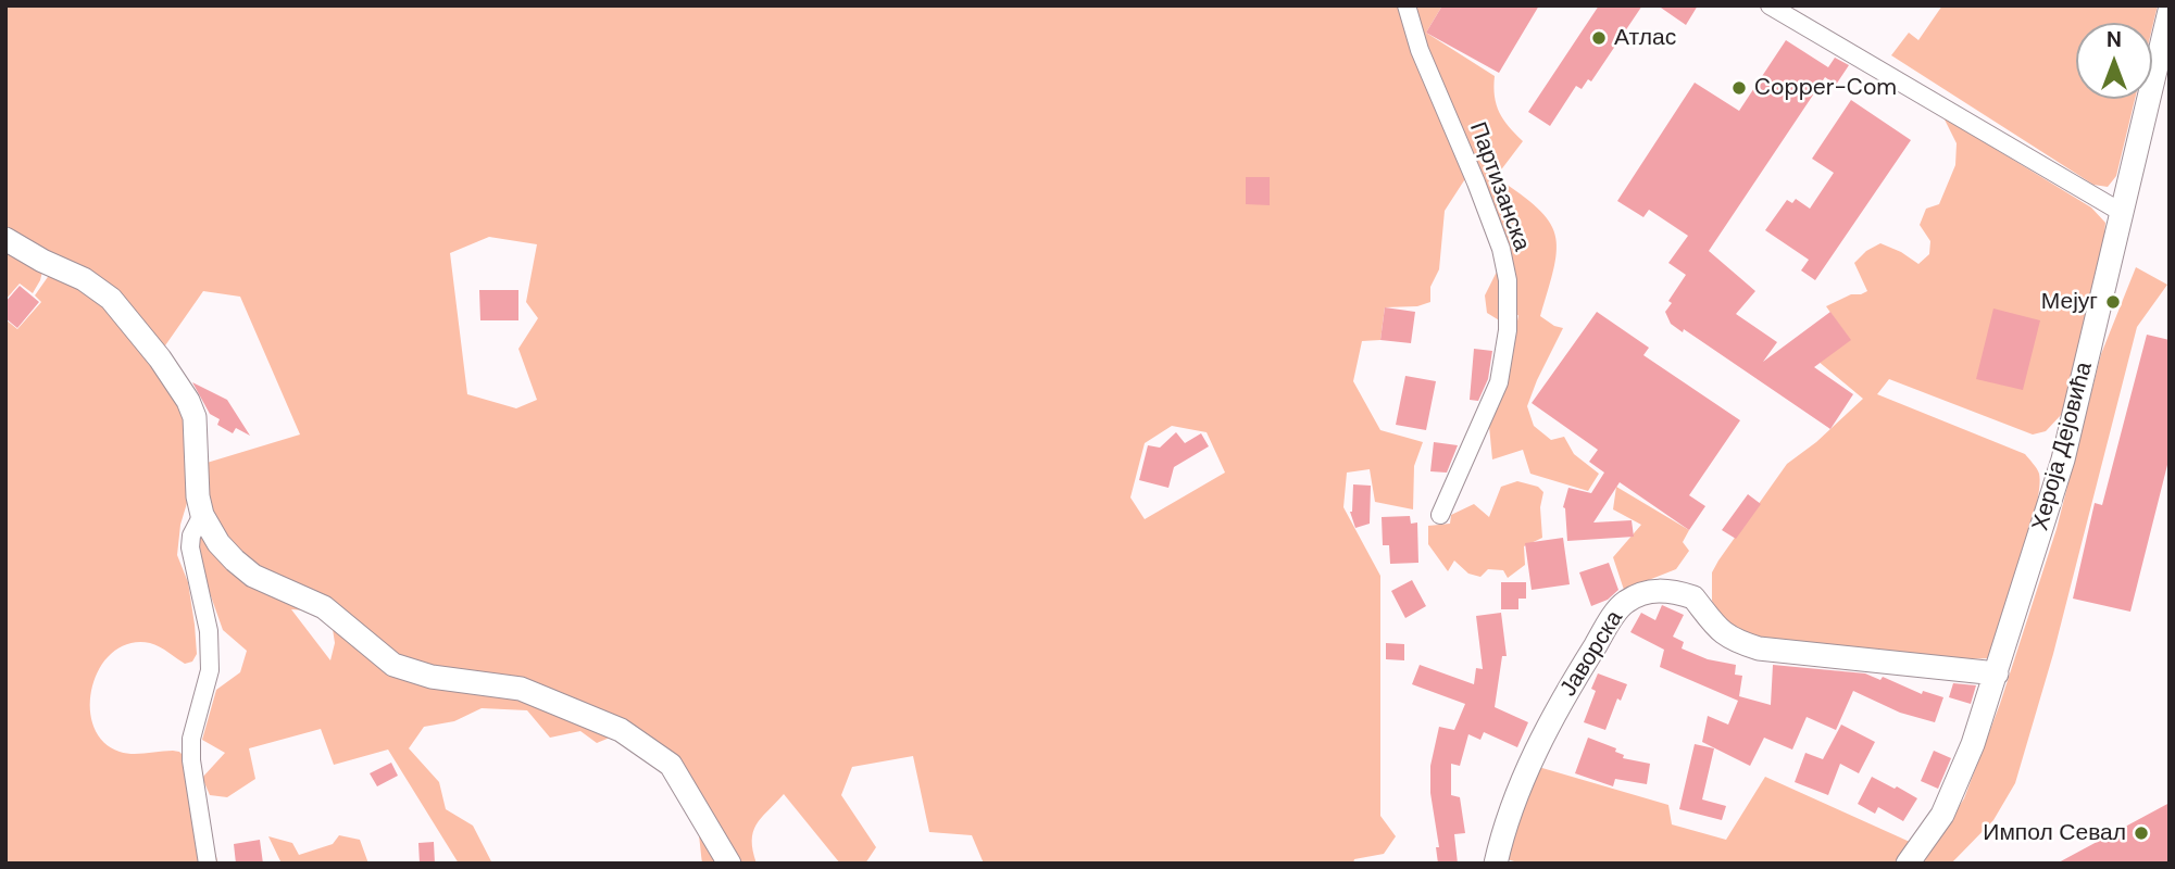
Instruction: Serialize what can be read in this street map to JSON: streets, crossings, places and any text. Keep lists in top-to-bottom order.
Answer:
{
  "streets": {
    "street": ["Партизанска", "Хероја Дејовића", "Јаворска"]
  },
  "crossings": [
    ["Хероја Дејовића", "Јаворска"]
  ],
  "places": [
    "Атлас",
    "Copper-Com",
    "Мејуг",
    "Импол Севал"
  ],
  "north": "top"
}
